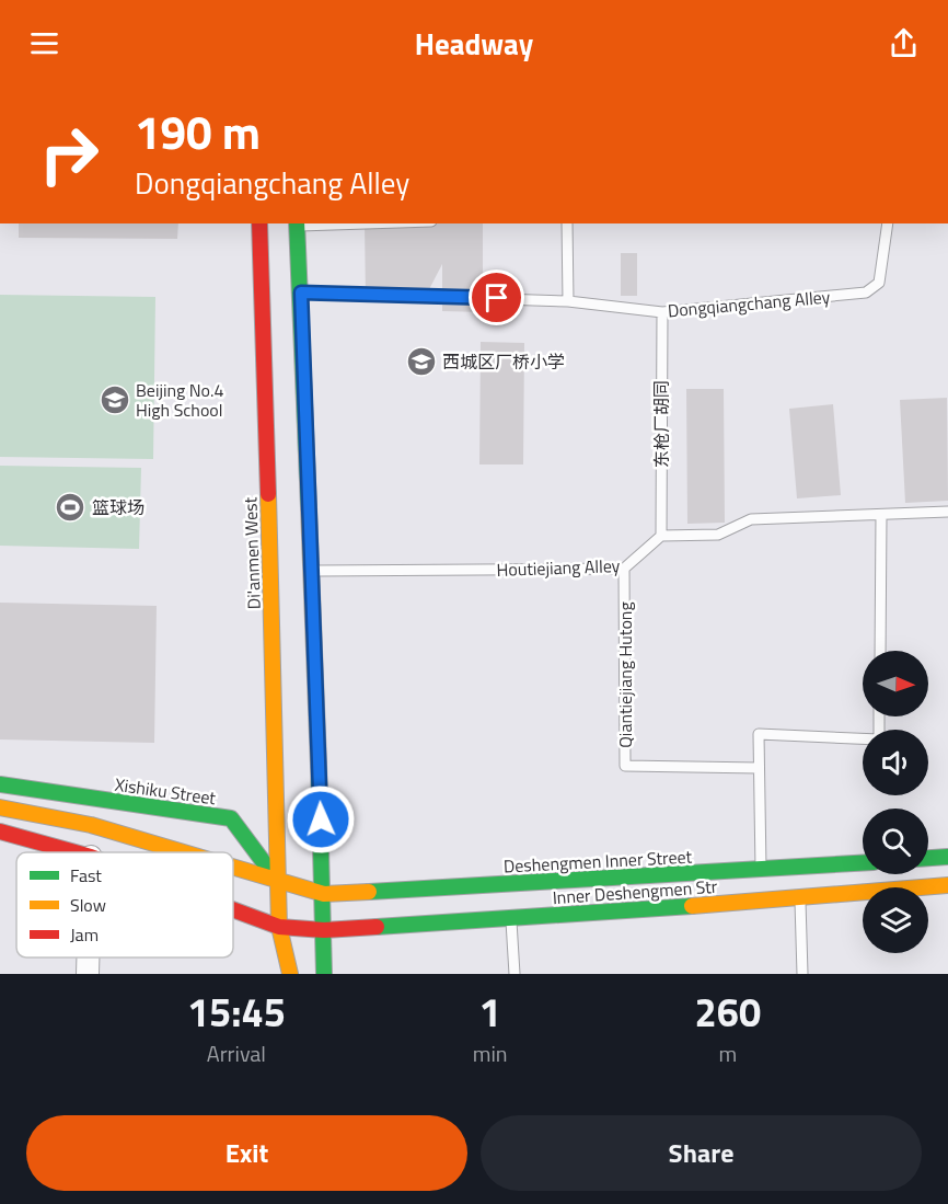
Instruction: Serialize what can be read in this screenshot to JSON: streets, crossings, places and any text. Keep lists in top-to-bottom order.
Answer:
{
  "streets": {
    "main road": [
      "Di'anmen West",
      "Xishiku Street",
      "Deshengmen Inner Street",
      "Inner Deshengmen Str"
    ],
    "lane": [
      "Dongqiangchang Alley",
      "东枪厂胡同",
      "Houtiejiang Alley",
      "Qiantiejiang Hutong"
    ]
  },
  "crossings": [
    ["Dongqiangchang Alley", "东枪厂胡同"],
    ["东枪厂胡同", "Houtiejiang Alley"],
    ["Di'anmen West", "Xishiku Street"],
    ["Di'anmen West", "Deshengmen Inner Street"],
    ["Di'anmen West", "Inner Deshengmen Str"],
    ["Houtiejiang Alley", "Qiantiejiang Hutong"],
    ["Xishiku Street", "Deshengmen Inner Street"]
  ],
  "places": {
    "school or university": ["西城区厂桥小学", "Beijing No.4 High School"],
    "sports": ["篮球场"]
  },
  "legend": ["Fast", "Slow", "Jam"],
  "north": "right",
  "page": {
    "header": "Headway",
    "turn": ["190 m", "Dongqiangchang Alley"],
    "eta": [
      "15:45",
      "Arrival",
      "1",
      "min",
      "260",
      "m"
    ],
    "buttons": ["Exit", "Share"]
  }
}
